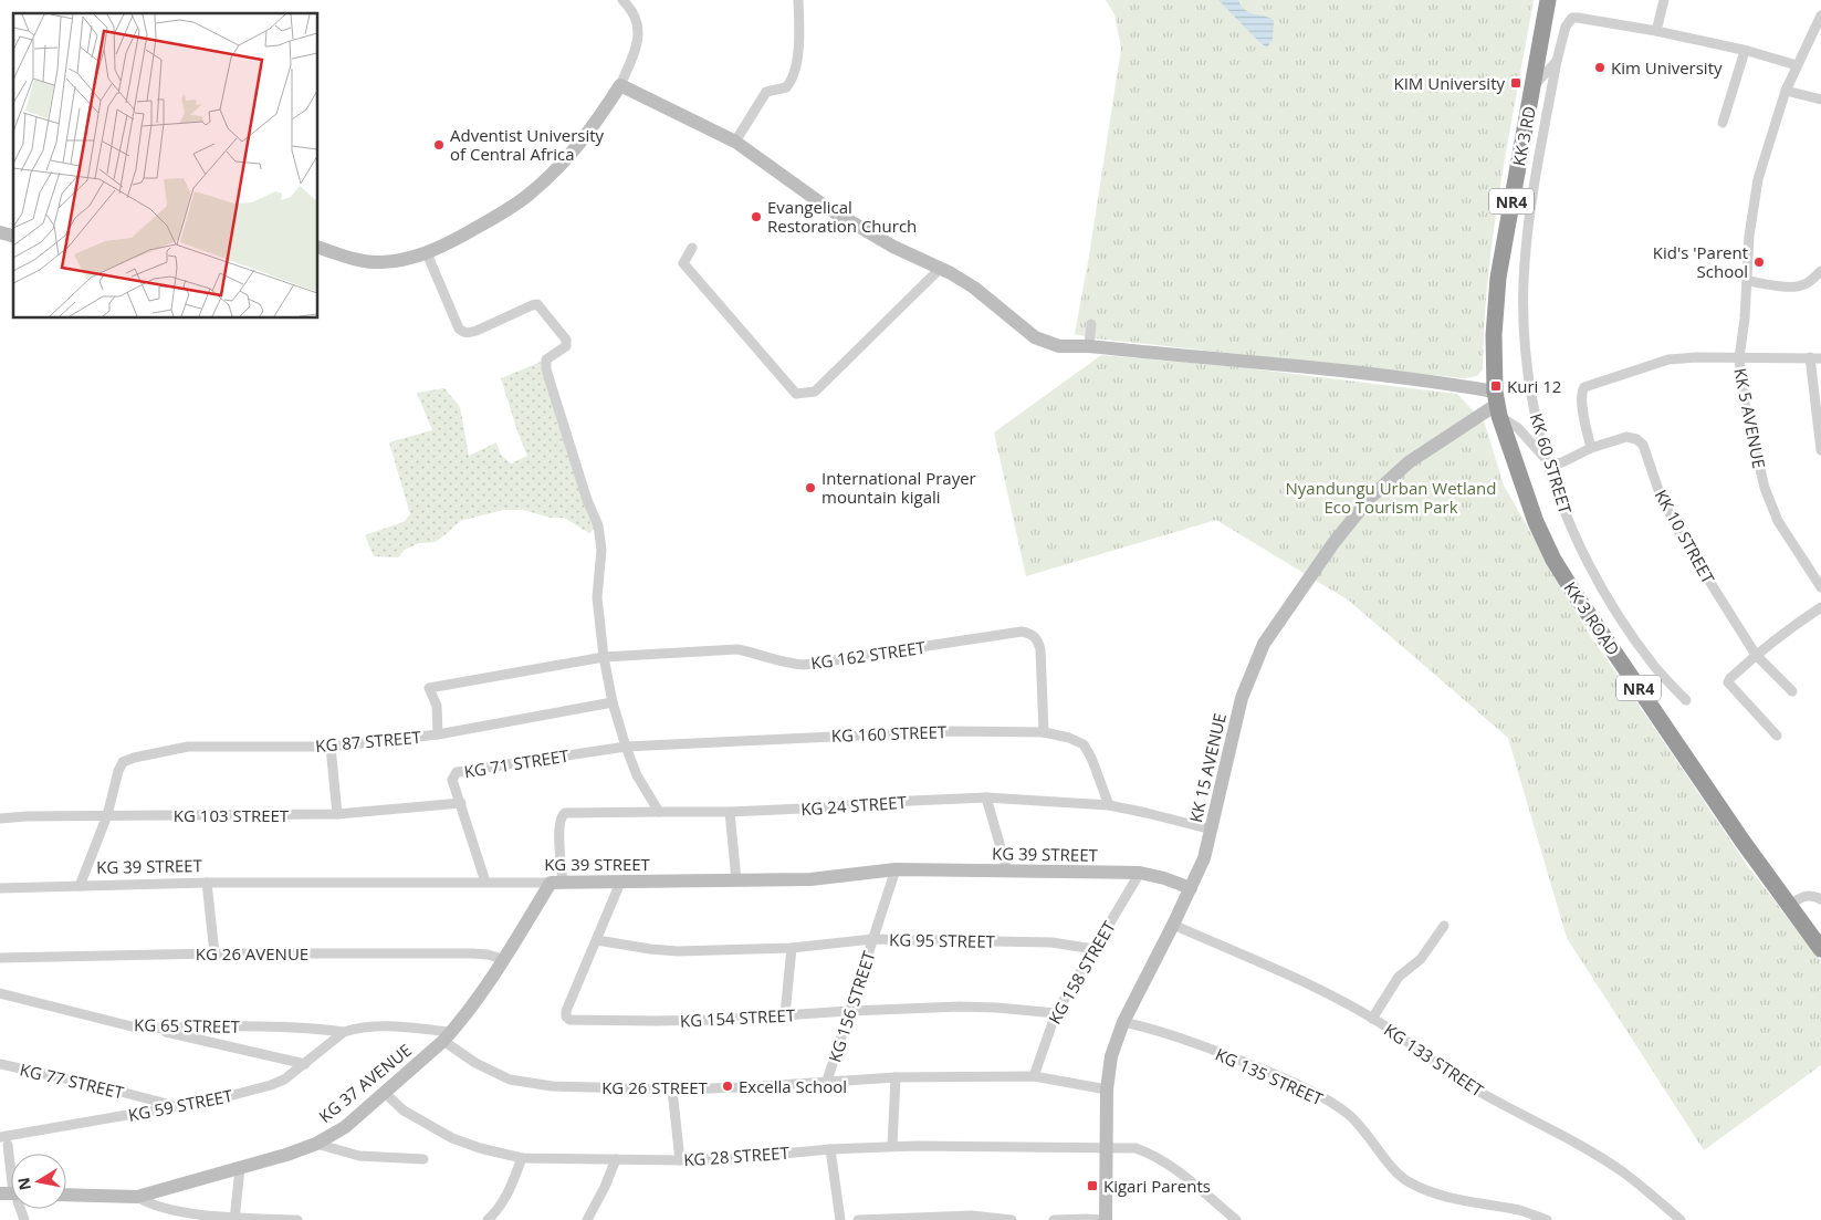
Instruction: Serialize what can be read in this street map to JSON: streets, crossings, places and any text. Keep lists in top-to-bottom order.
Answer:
{
  "streets": {
    "highway": ["KK 3 RD", "NR4", "KK 3 ROAD"],
    "street": [
      "KK 5 AVENUE",
      "KK 60 STREET",
      "KK 10 STREET",
      "KG 162 STREET",
      "KG 160 STREET",
      "KG 87 STREET",
      "KG 71 STREET",
      "KK 15 AVENUE",
      "KG 24 STREET",
      "KG 103 STREET",
      "KG 39 STREET",
      "KG 95 STREET",
      "KG 26 AVENUE",
      "KG 158 STREET",
      "KG 156 STREET",
      "KG 154 STREET",
      "KG 65 STREET",
      "KG 133 STREET",
      "KG 135 STREET",
      "KG 77 STREET",
      "KG 37 AVENUE",
      "KG 26 STREET",
      "KG 59 STREET",
      "KG 28 STREET"
    ]
  },
  "crossings": [
    ["KK 3 RD", "KK 3 ROAD"],
    ["KK 3 RD", "KK 15 AVENUE"],
    ["KK 60 STREET", "KK 10 STREET"],
    ["KK 3 ROAD", "KK 15 AVENUE"],
    ["KG 162 STREET", "KG 160 STREET"],
    ["KG 160 STREET", "KG 71 STREET"],
    ["KG 160 STREET", "KG 24 STREET"],
    ["KG 87 STREET", "KG 103 STREET"],
    ["KG 71 STREET", "KG 103 STREET"],
    ["KG 71 STREET", "KG 39 STREET"],
    ["KK 15 AVENUE", "KG 24 STREET"],
    ["KK 15 AVENUE", "KG 39 STREET"],
    ["KK 15 AVENUE", "KG 133 STREET"],
    ["KK 15 AVENUE", "KG 135 STREET"],
    ["KK 15 AVENUE", "KG 26 STREET"],
    ["KK 15 AVENUE", "KG 28 STREET"],
    ["KG 24 STREET", "KG 39 STREET"],
    ["KG 24 STREET", "KG 37 AVENUE"],
    ["KG 39 STREET", "KG 158 STREET"],
    ["KG 39 STREET", "KG 156 STREET"],
    ["KG 39 STREET", "KG 154 STREET"],
    ["KG 39 STREET", "KG 37 AVENUE"],
    ["KG 95 STREET", "KG 158 STREET"],
    ["KG 95 STREET", "KG 156 STREET"],
    ["KG 95 STREET", "KG 154 STREET"],
    ["KG 26 AVENUE", "KG 37 AVENUE"],
    ["KG 158 STREET", "KG 154 STREET"],
    ["KG 158 STREET", "KG 26 STREET"],
    ["KG 156 STREET", "KG 154 STREET"],
    ["KG 156 STREET", "KG 26 STREET"],
    ["KG 65 STREET", "KG 59 STREET"],
    ["KG 77 STREET", "KG 59 STREET"],
    ["KG 37 AVENUE", "KG 26 STREET"],
    ["KG 37 AVENUE", "KG 28 STREET"]
  ],
  "parks": ["Nyandungu Urban Wetland Eco Tourism Park"],
  "places": {
    "other": [
      "Kim University",
      "Adventist University of Central Africa",
      "Evangelical Restoration Church",
      "Kid's 'Parent School",
      "International Prayer mountain kigali",
      "Excella School"
    ],
    "transit": ["KIM University", "Kuri 12", "Kigari Parents"]
  },
  "north": "left"
}
